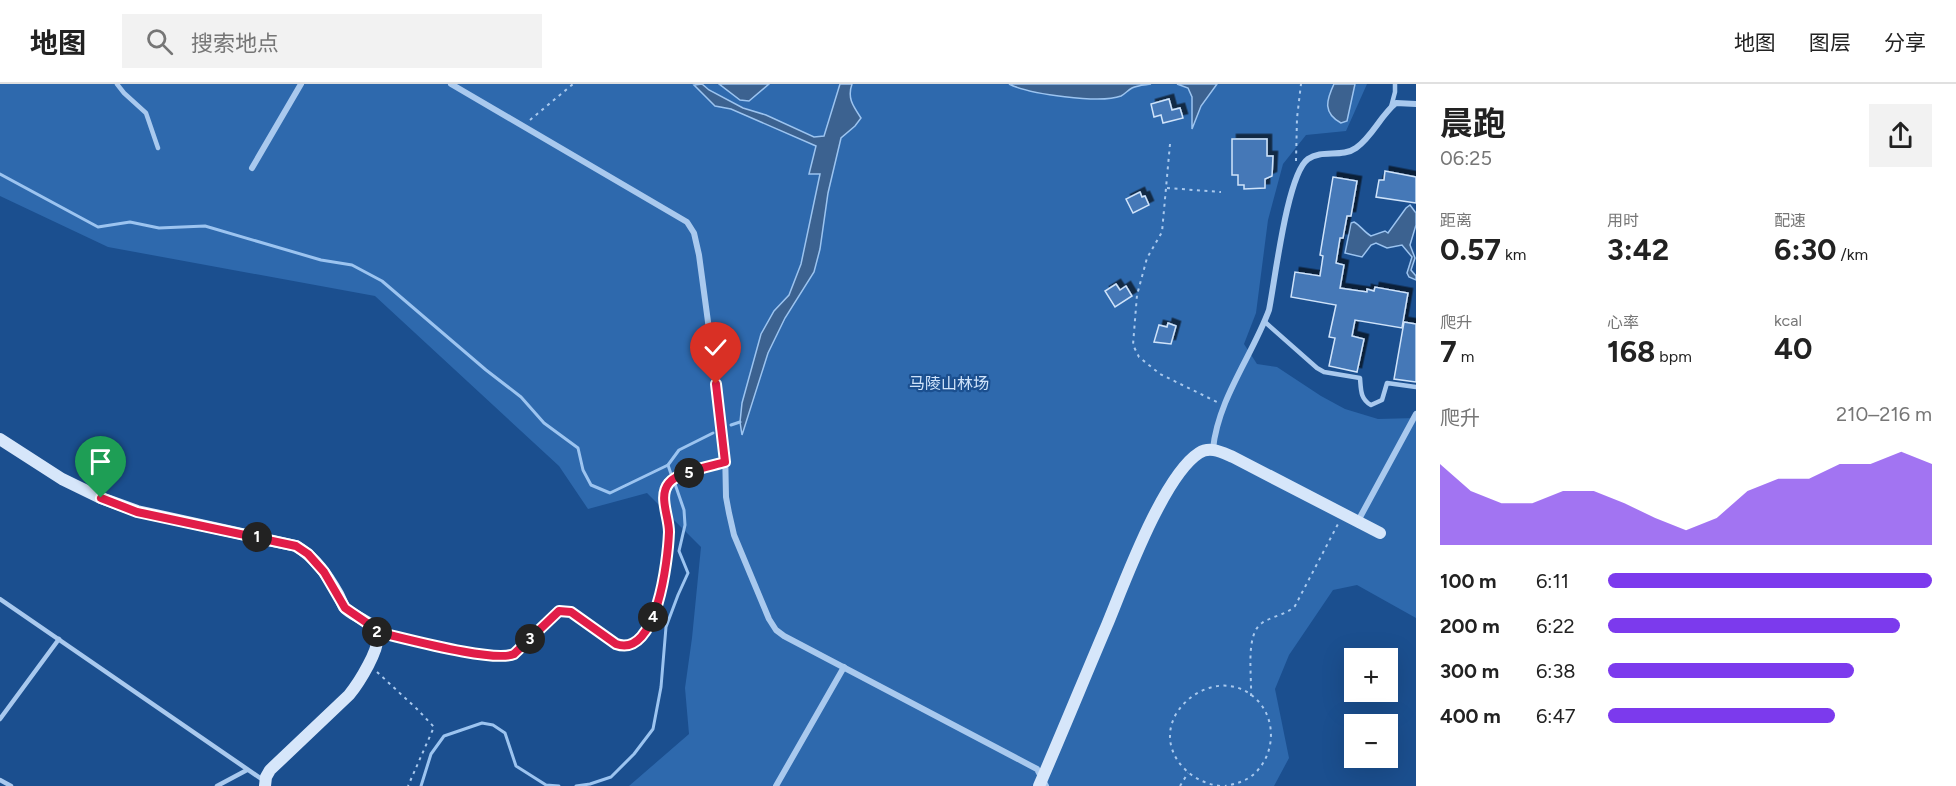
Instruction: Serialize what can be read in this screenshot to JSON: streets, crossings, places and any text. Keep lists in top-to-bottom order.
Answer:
{
  "parks": ["马陵山林场"],
  "page": {
    "header": "地图",
    "search": "搜索地点",
    "nav": ["地图", "图层", "分享"],
    "heading": ["晨跑", "06:25"],
    "stats": [
      ["距离", "0.57 km"],
      ["用时", "3:42"],
      ["配速", "6:30 /km"],
      ["爬升", "7 m"],
      ["心率", "168 bpm"],
      ["kcal", "40"]
    ],
    "chart": ["爬升", "210–216 m"],
    "pins": [
      "5",
      "1",
      "4",
      "2",
      "3"
    ],
    "list": [
      {
        "name": "100 m",
        "note": "6:11"
      },
      {
        "name": "200 m",
        "note": "6:22"
      },
      {
        "name": "300 m",
        "note": "6:38"
      },
      {
        "name": "400 m",
        "note": "6:47"
      }
    ],
    "map_buttons": ["+", "−"]
  }
}
